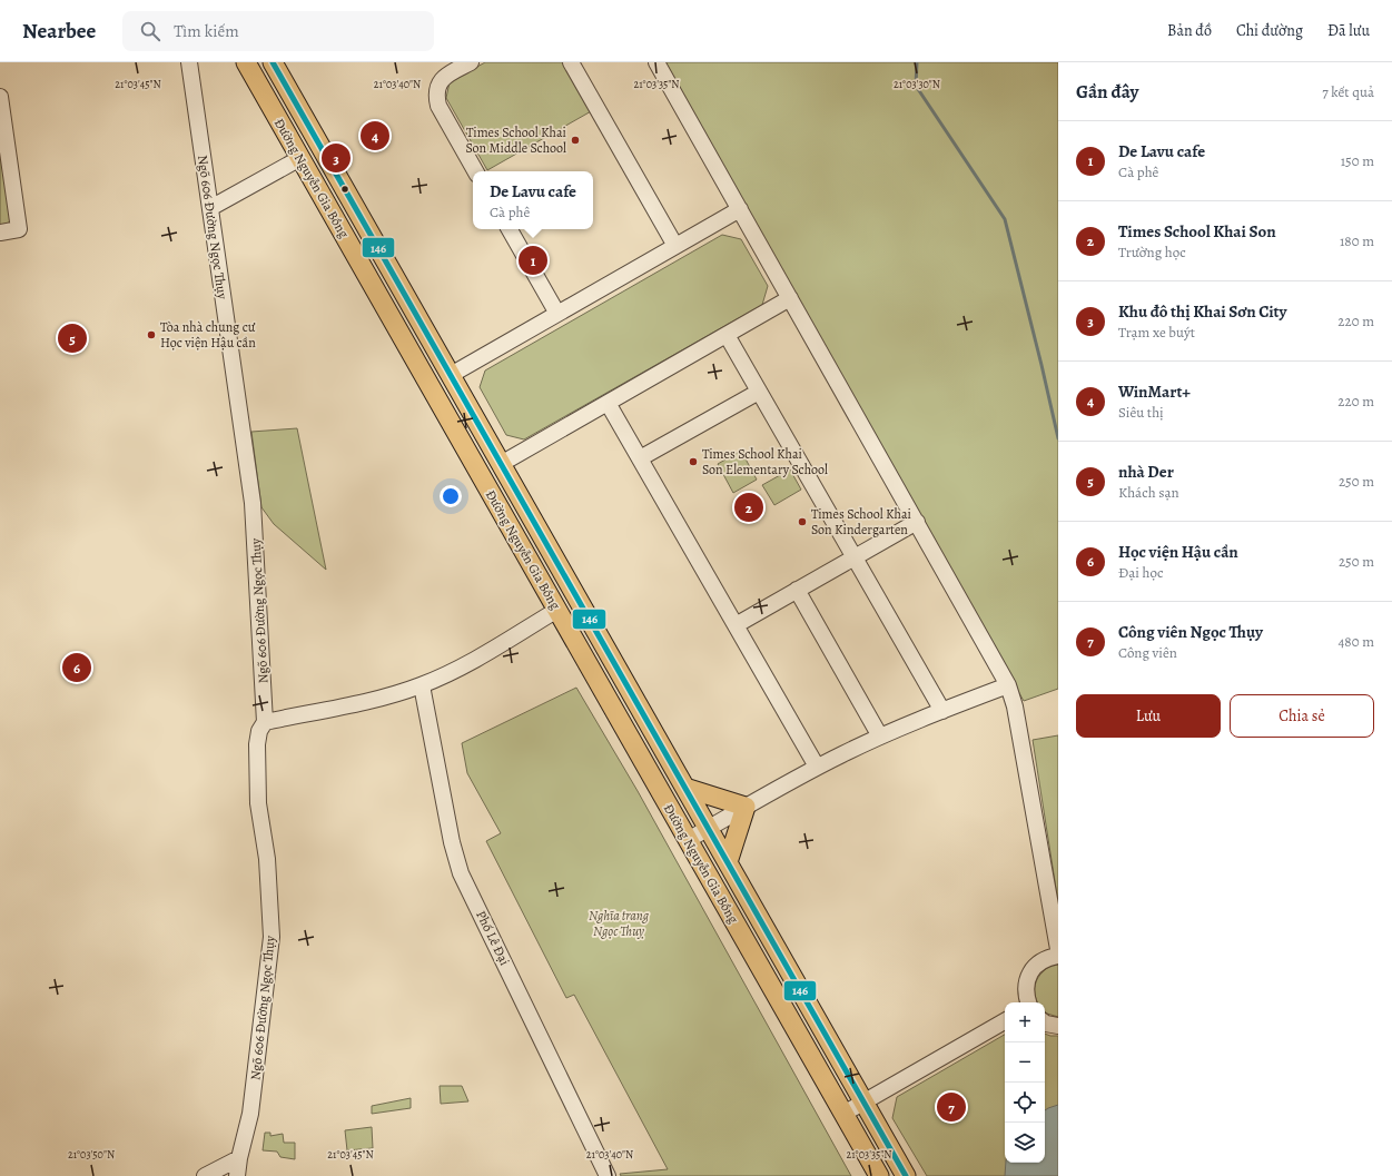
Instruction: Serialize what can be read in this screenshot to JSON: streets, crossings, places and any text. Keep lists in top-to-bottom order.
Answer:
{
  "streets": {
    "main road": ["Đường Nguyễn Gia Bồng"],
    "street": ["Ngõ 606 Đường Ngọc Thụy", "Phố Lê Đại"]
  },
  "parks": ["Nghĩa trang Ngọc Thuỵ"],
  "places": [
    "Times School Khai Son Middle School",
    "Tòa nhà chung cư Học viện Hậu cần",
    "Times School Khai Son Elementary School",
    "Times School Khai Son Kindergarten"
  ],
  "lines": ["transit line 146"],
  "page": {
    "header": "Nearbee",
    "search": "Tìm kiếm",
    "nav": ["Bản đồ", "Chỉ đường", "Đã lưu"],
    "heading": ["Gần đây", "7 kết quả"],
    "pins": [
      "4",
      "3",
      "1",
      "5",
      "2",
      "6",
      "7"
    ],
    "list": [
      {
        "mark": "1",
        "name": "De Lavu cafe",
        "note": "Cà phê",
        "value": "150 m"
      },
      {
        "mark": "2",
        "name": "Times School Khai Son",
        "note": "Trường học",
        "value": "180 m"
      },
      {
        "mark": "3",
        "name": "Khu đô thị Khai Sơn City",
        "note": "Trạm xe buýt",
        "value": "220 m"
      },
      {
        "mark": "4",
        "name": "WinMart+",
        "note": "Siêu thị",
        "value": "220 m"
      },
      {
        "mark": "5",
        "name": "nhà Der",
        "note": "Khách sạn",
        "value": "250 m"
      },
      {
        "mark": "6",
        "name": "Học viện Hậu cần",
        "note": "Đại học",
        "value": "250 m"
      },
      {
        "mark": "7",
        "name": "Công viên Ngọc Thụy",
        "note": "Công viên",
        "value": "480 m"
      }
    ],
    "popup": ["De Lavu cafe", "Cà phê"],
    "buttons": ["Lưu", "Chia sẻ"],
    "map_buttons": ["+", "−"]
  },
  "coordinates": [
    "21°03'45\"N",
    "21°03'40\"N",
    "21°03'35\"N",
    "21°03'30\"N",
    "21°03'50\"N"
  ]
}
